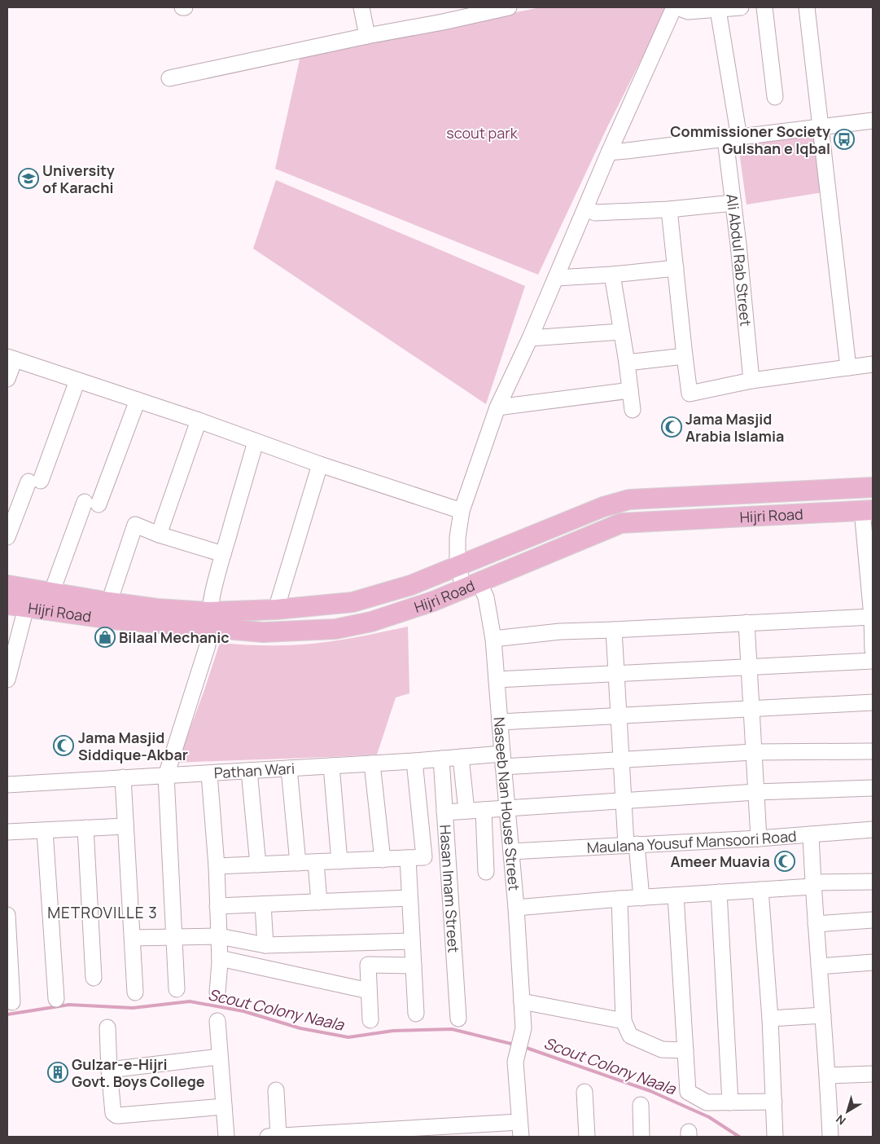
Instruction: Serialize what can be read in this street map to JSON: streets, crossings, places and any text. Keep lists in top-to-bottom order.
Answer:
{
  "streets": {
    "main road": ["Hijri Road"],
    "street": [
      "Ali Abdul Rab Street",
      "Pathan Wari",
      "Naseeb Nan House Street",
      "Maulana Yousuf Mansoori Road",
      "Hasan Imam Street"
    ]
  },
  "crossings": [
    ["Hijri Road", "Naseeb Nan House Street"],
    ["Pathan Wari", "Naseeb Nan House Street"],
    ["Pathan Wari", "Hasan Imam Street"],
    ["Naseeb Nan House Street", "Maulana Yousuf Mansoori Road"]
  ],
  "districts": ["METROVILLE 3"],
  "water": ["Scout Colony Naala"],
  "parks": ["scout park"],
  "places": {
    "bus stop": ["Commissioner Society Gulshan e Iqbal"],
    "school or university": ["University of Karachi"],
    "mosque": ["Jama Masjid Arabia Islamia", "Jama Masjid Siddique-Akbar", "Ameer Muavia"],
    "shop": ["Bilaal Mechanic"],
    "building": ["Gulzar-e-Hijri Govt. Boys College"]
  },
  "north": "bottom left"
}
